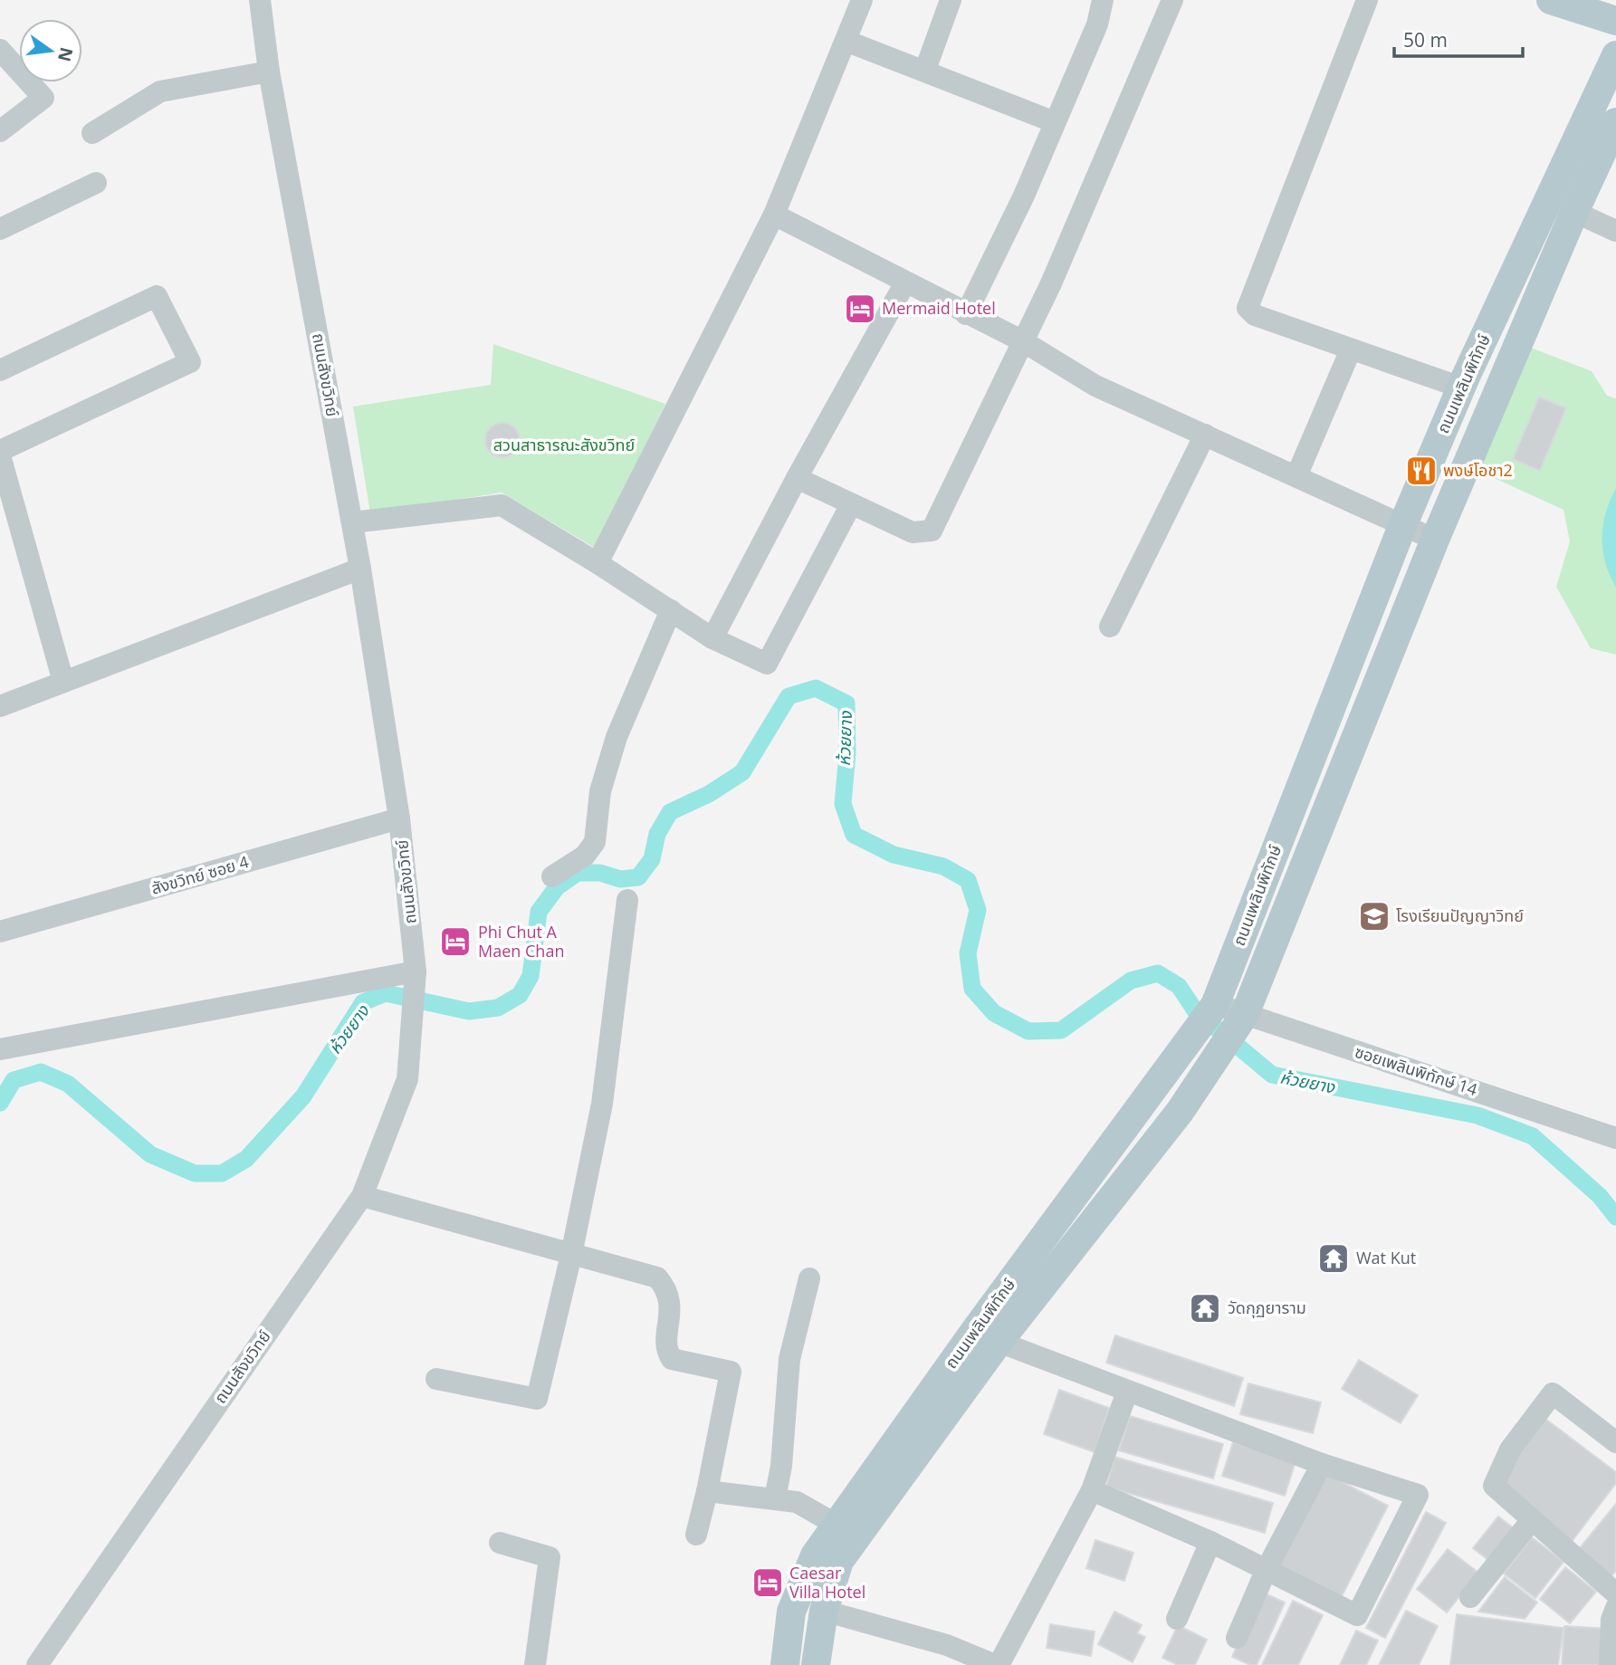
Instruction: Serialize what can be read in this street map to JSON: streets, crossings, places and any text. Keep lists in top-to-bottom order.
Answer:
{
  "streets": {
    "main road": ["ถนนเพลินพิทักษ์"],
    "street": ["ถนนสังขวิทย์", "สังขวิทย์ ซอย 4", "ซอยเพลินพิทักษ์ 14"]
  },
  "crossings": [
    ["ถนนสังขวิทย์", "สังขวิทย์ ซอย 4"],
    ["ถนนเพลินพิทักษ์", "ซอยเพลินพิทักษ์ 14"]
  ],
  "water": ["ห้วยยาง"],
  "parks": ["สวนสาธารณะสังขวิทย์"],
  "places": {
    "hotel": ["Mermaid Hotel", "Phi Chut A Maen Chan", "Caesar Villa Hotel"],
    "restaurant": ["พงษ์โอชา2"],
    "school or university": ["โรงเรียนปัญญาวิทย์"],
    "temple": ["Wat Kut", "วัดกุฏยาราม"]
  },
  "scale_bar": "50 m",
  "north": "right"
}
